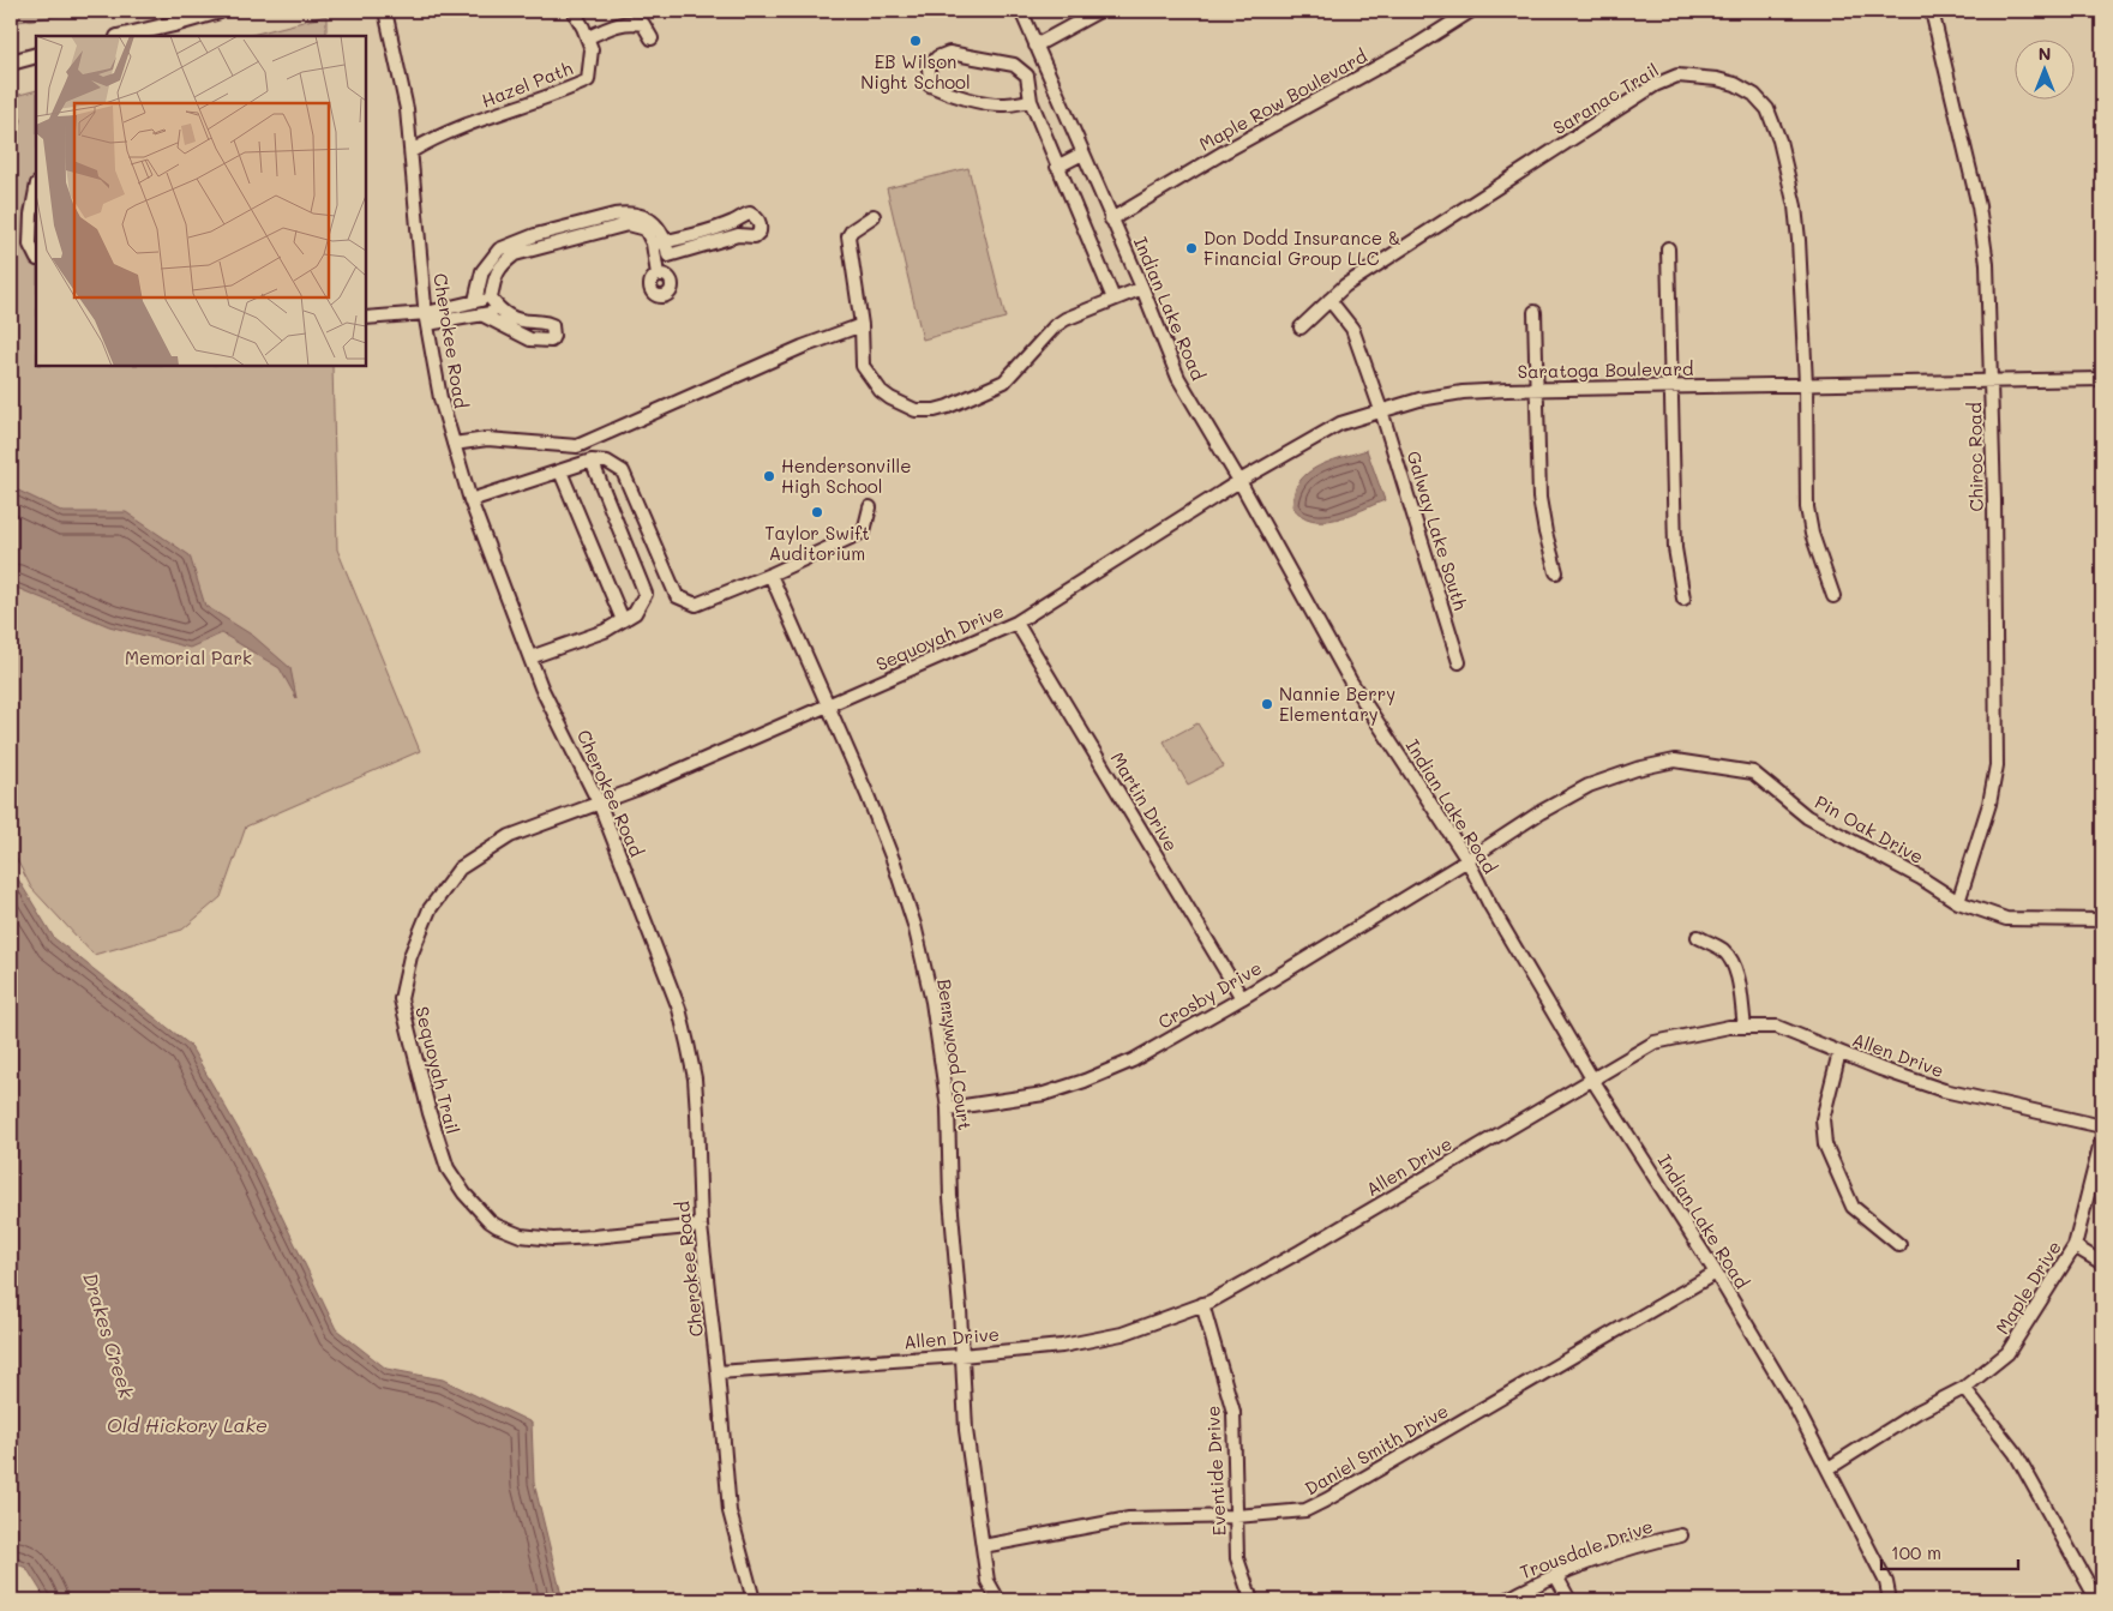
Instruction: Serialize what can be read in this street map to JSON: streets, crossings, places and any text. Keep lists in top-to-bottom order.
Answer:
{
  "streets": {
    "street": [
      "Hazel Path",
      "Saranac Trail",
      "Maple Row Boulevard",
      "Indian Lake Road",
      "Cherokee Road",
      "Saratoga Boulevard",
      "Chiroc Road",
      "Galway Lake South",
      "Sequoyah Drive",
      "Martin Drive",
      "Pin Oak Drive",
      "Crosby Drive",
      "Berrywood Court",
      "Allen Drive",
      "Sequoyah Trail",
      "Maple Drive",
      "Daniel Smith Drive",
      "Eventide Drive",
      "Trousdale Drive"
    ]
  },
  "crossings": [
    ["Hazel Path", "Cherokee Road"],
    ["Saranac Trail", "Saratoga Boulevard"],
    ["Saranac Trail", "Galway Lake South"],
    ["Maple Row Boulevard", "Indian Lake Road"],
    ["Indian Lake Road", "Saratoga Boulevard"],
    ["Indian Lake Road", "Sequoyah Drive"],
    ["Indian Lake Road", "Pin Oak Drive"],
    ["Indian Lake Road", "Crosby Drive"],
    ["Indian Lake Road", "Allen Drive"],
    ["Indian Lake Road", "Maple Drive"],
    ["Indian Lake Road", "Daniel Smith Drive"],
    ["Cherokee Road", "Allen Drive"],
    ["Cherokee Road", "Sequoyah Trail"],
    ["Saratoga Boulevard", "Chiroc Road"],
    ["Saratoga Boulevard", "Galway Lake South"],
    ["Saratoga Boulevard", "Sequoyah Drive"],
    ["Chiroc Road", "Pin Oak Drive"],
    ["Sequoyah Drive", "Martin Drive"],
    ["Sequoyah Drive", "Berrywood Court"],
    ["Sequoyah Drive", "Sequoyah Trail"],
    ["Martin Drive", "Crosby Drive"],
    ["Pin Oak Drive", "Crosby Drive"],
    ["Crosby Drive", "Berrywood Court"],
    ["Berrywood Court", "Allen Drive"],
    ["Berrywood Court", "Daniel Smith Drive"],
    ["Allen Drive", "Eventide Drive"],
    ["Daniel Smith Drive", "Eventide Drive"]
  ],
  "water": ["Drakes Creek", "Old Hickory Lake"],
  "parks": ["Memorial Park"],
  "places": [
    "EB Wilson Night School",
    "Don Dodd Insurance & Financial Group LLC",
    "Hendersonville High School",
    "Taylor Swift Auditorium",
    "Nannie Berry Elementary"
  ],
  "scale_bar": "100 m",
  "north": "top"
}
